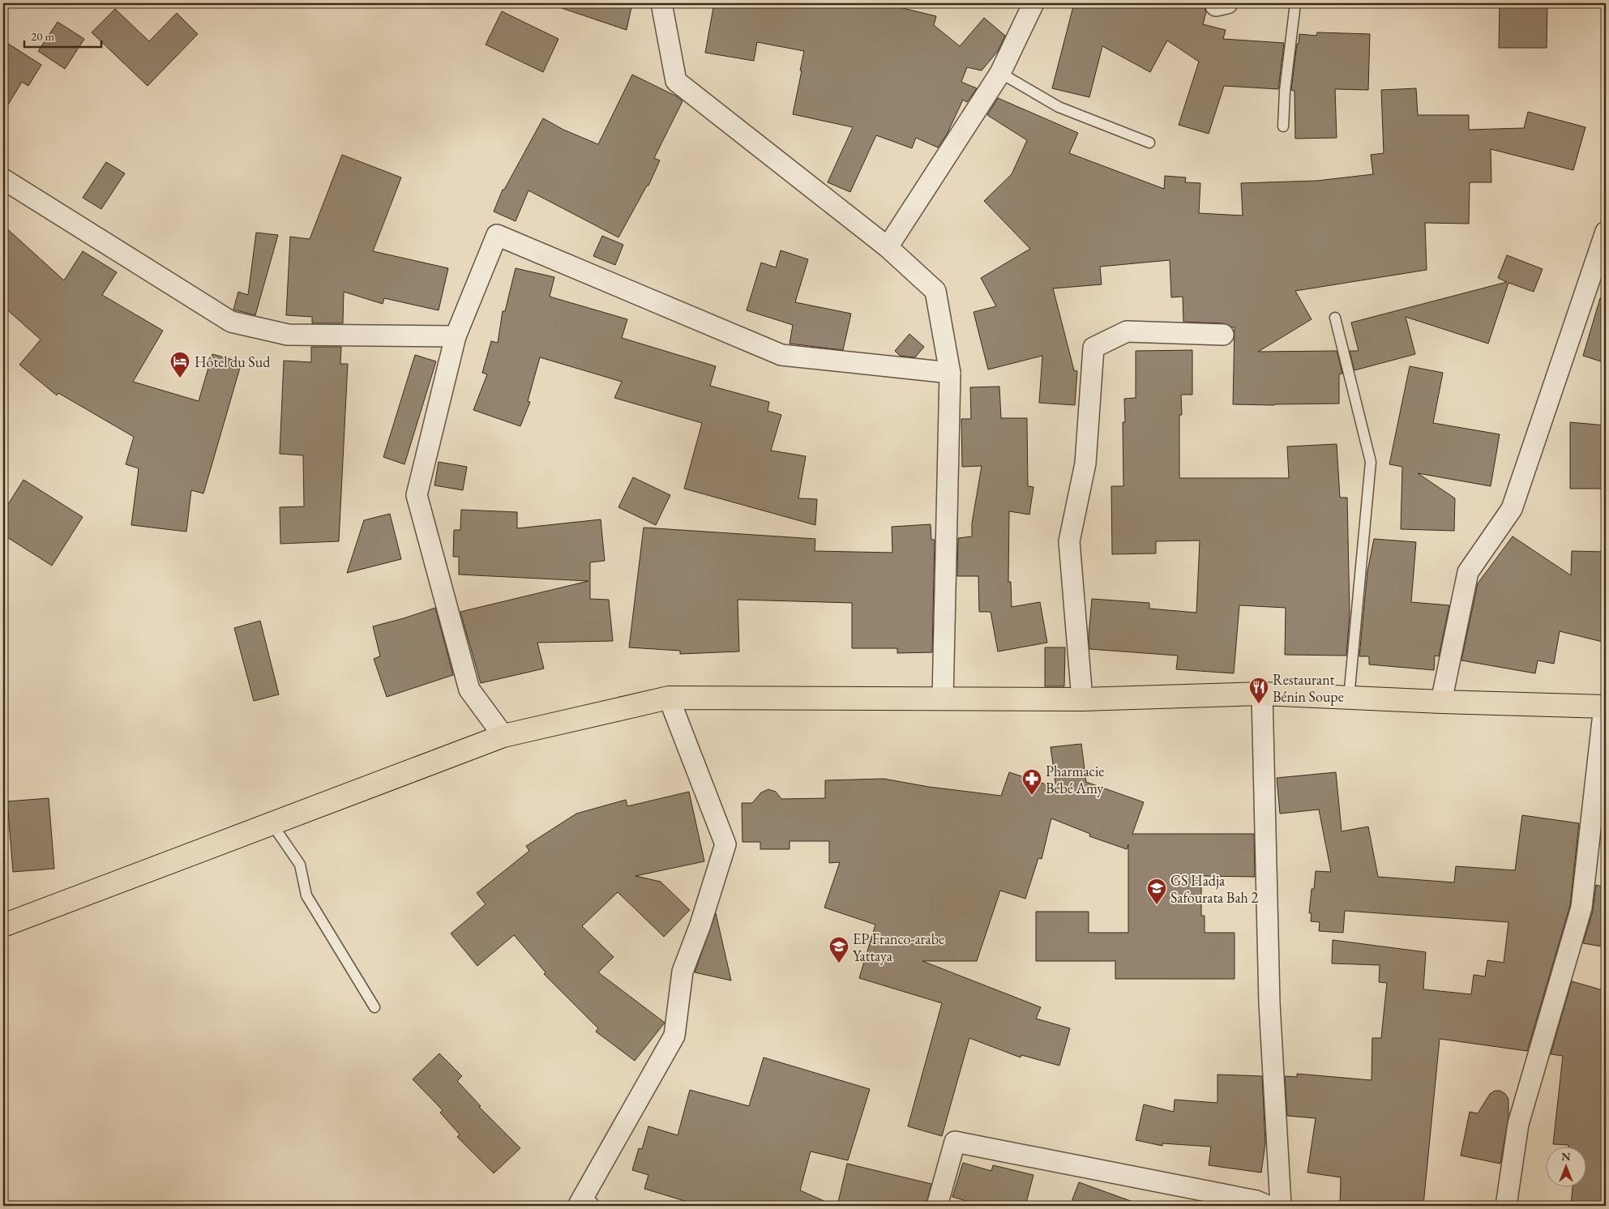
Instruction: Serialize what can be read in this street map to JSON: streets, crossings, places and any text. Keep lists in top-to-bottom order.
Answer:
{
  "places": {
    "hotel": ["Hôtel du Sud"],
    "restaurant": ["Restaurant Bénin Soupe"],
    "pharmacy": ["Pharmacie Bébé Amy"],
    "school or university": ["GS Hadja Safourata Bah 2", "EP Franco-arabe Yattaya"]
  },
  "scale_bar": "20 m",
  "north": "top"
}
